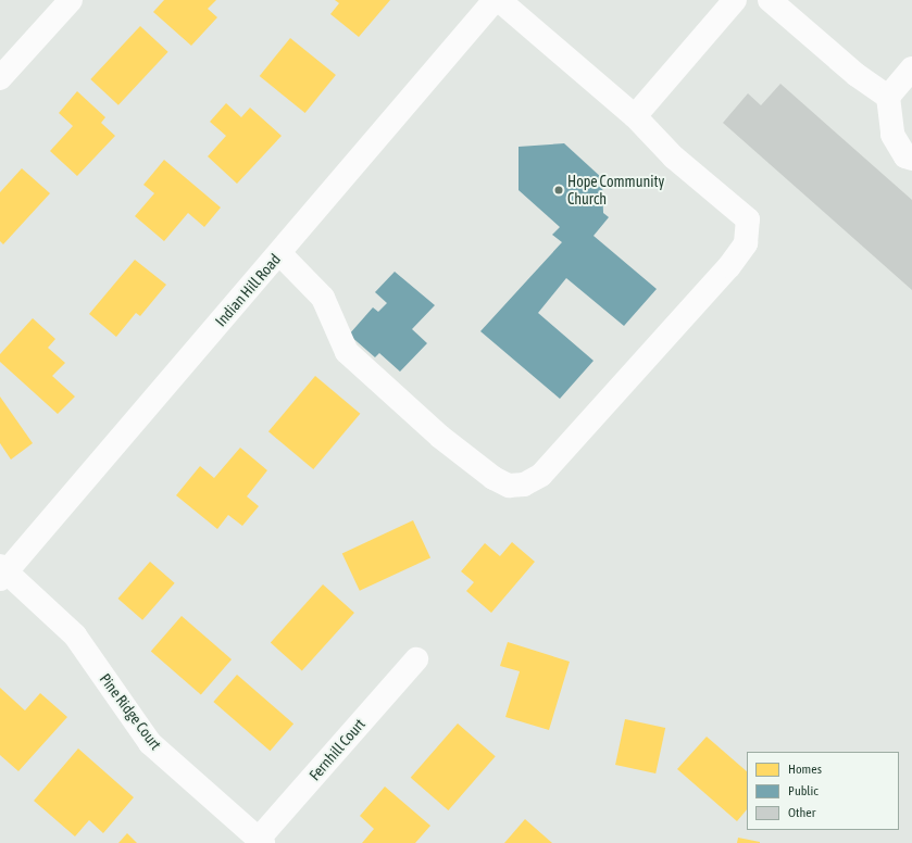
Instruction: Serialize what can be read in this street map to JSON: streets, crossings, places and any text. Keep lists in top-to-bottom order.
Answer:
{
  "streets": {
    "street": ["Indian Hill Road", "Pine Ridge Court", "Fernhill Court"]
  },
  "crossings": [
    ["Indian Hill Road", "Pine Ridge Court"],
    ["Pine Ridge Court", "Fernhill Court"]
  ],
  "places": ["Hope Community Church"],
  "legend": ["Homes", "Public", "Other"]
}
